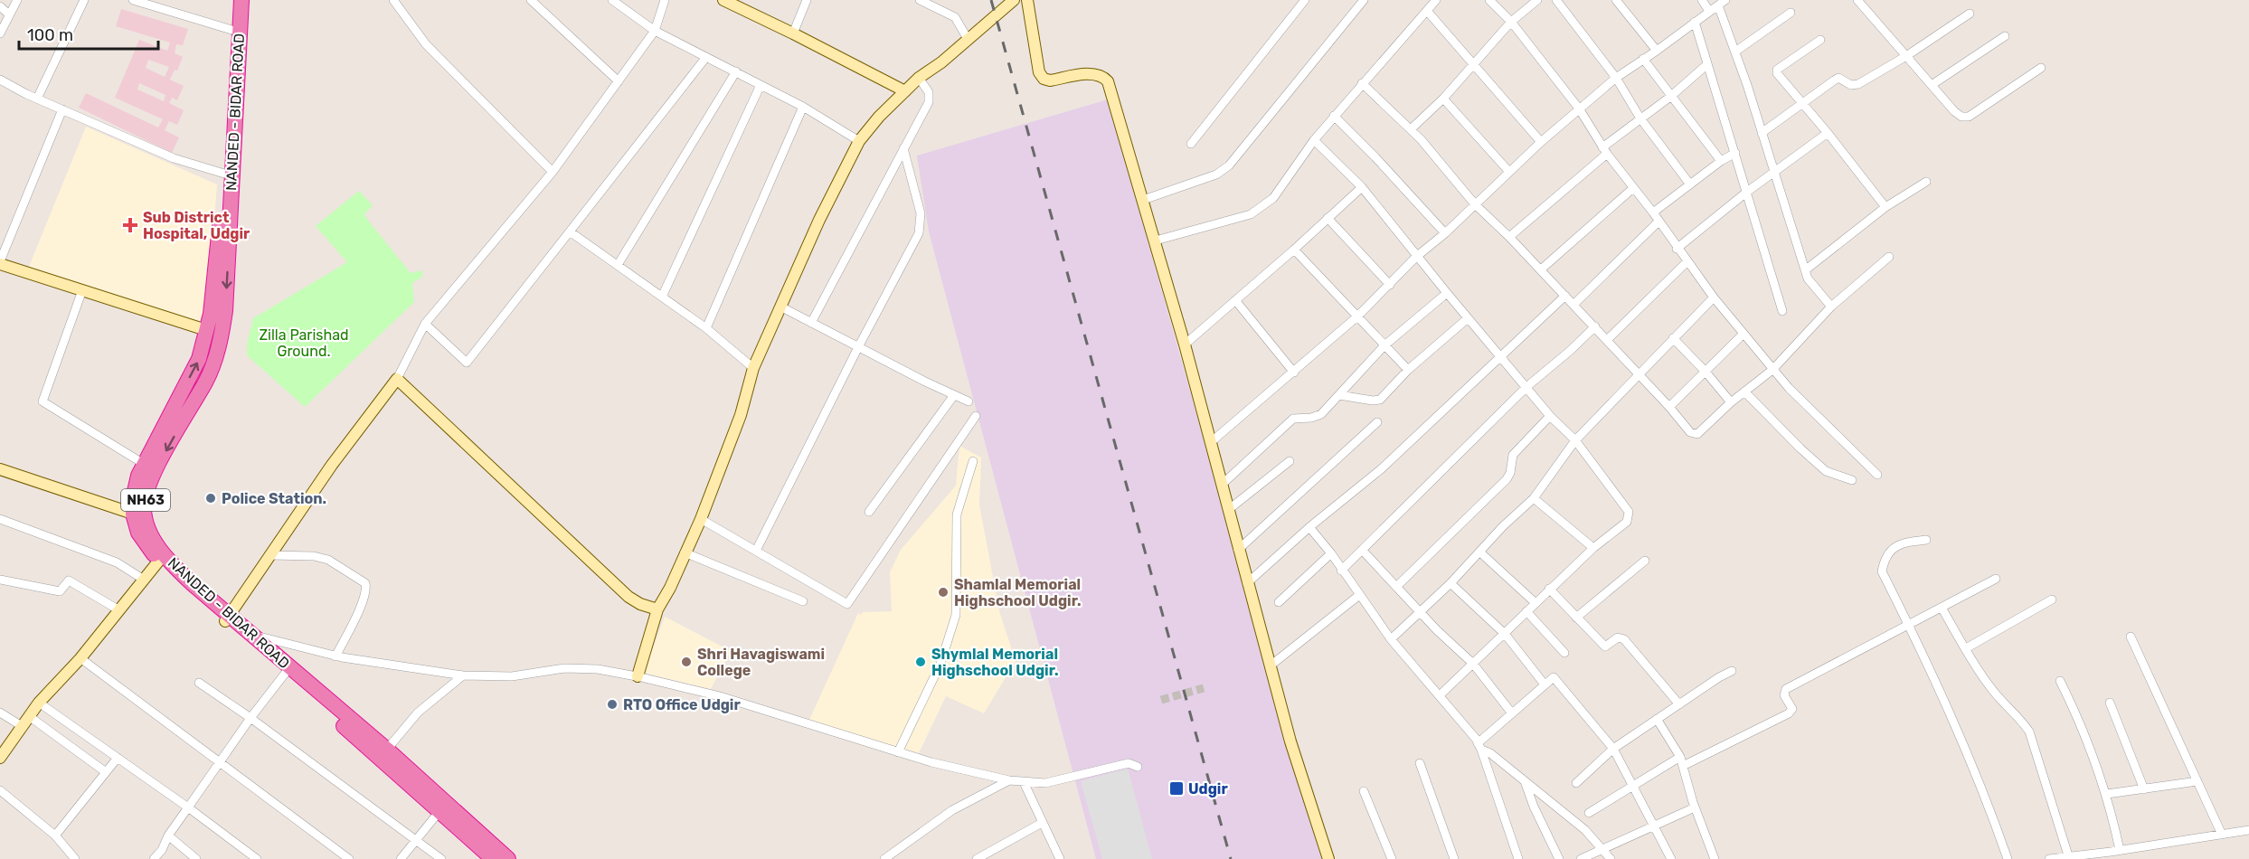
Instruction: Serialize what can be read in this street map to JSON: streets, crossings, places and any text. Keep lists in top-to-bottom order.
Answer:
{
  "streets": {
    "highway": ["NANDED - BIDAR ROAD", "NH63"]
  },
  "parks": ["Zilla Parishad Ground."],
  "places": {
    "health": ["Sub District Hospital, Udgir"],
    "other": [
      "Police Station.",
      "Shamlal Memorial Highschool Udgir.",
      "Shri Havagiswami College",
      "Shymlal Memorial Highschool Udgir.",
      "RTO Office Udgir"
    ],
    "transit": ["Udgir"]
  },
  "scale_bar": "100 m"
}
